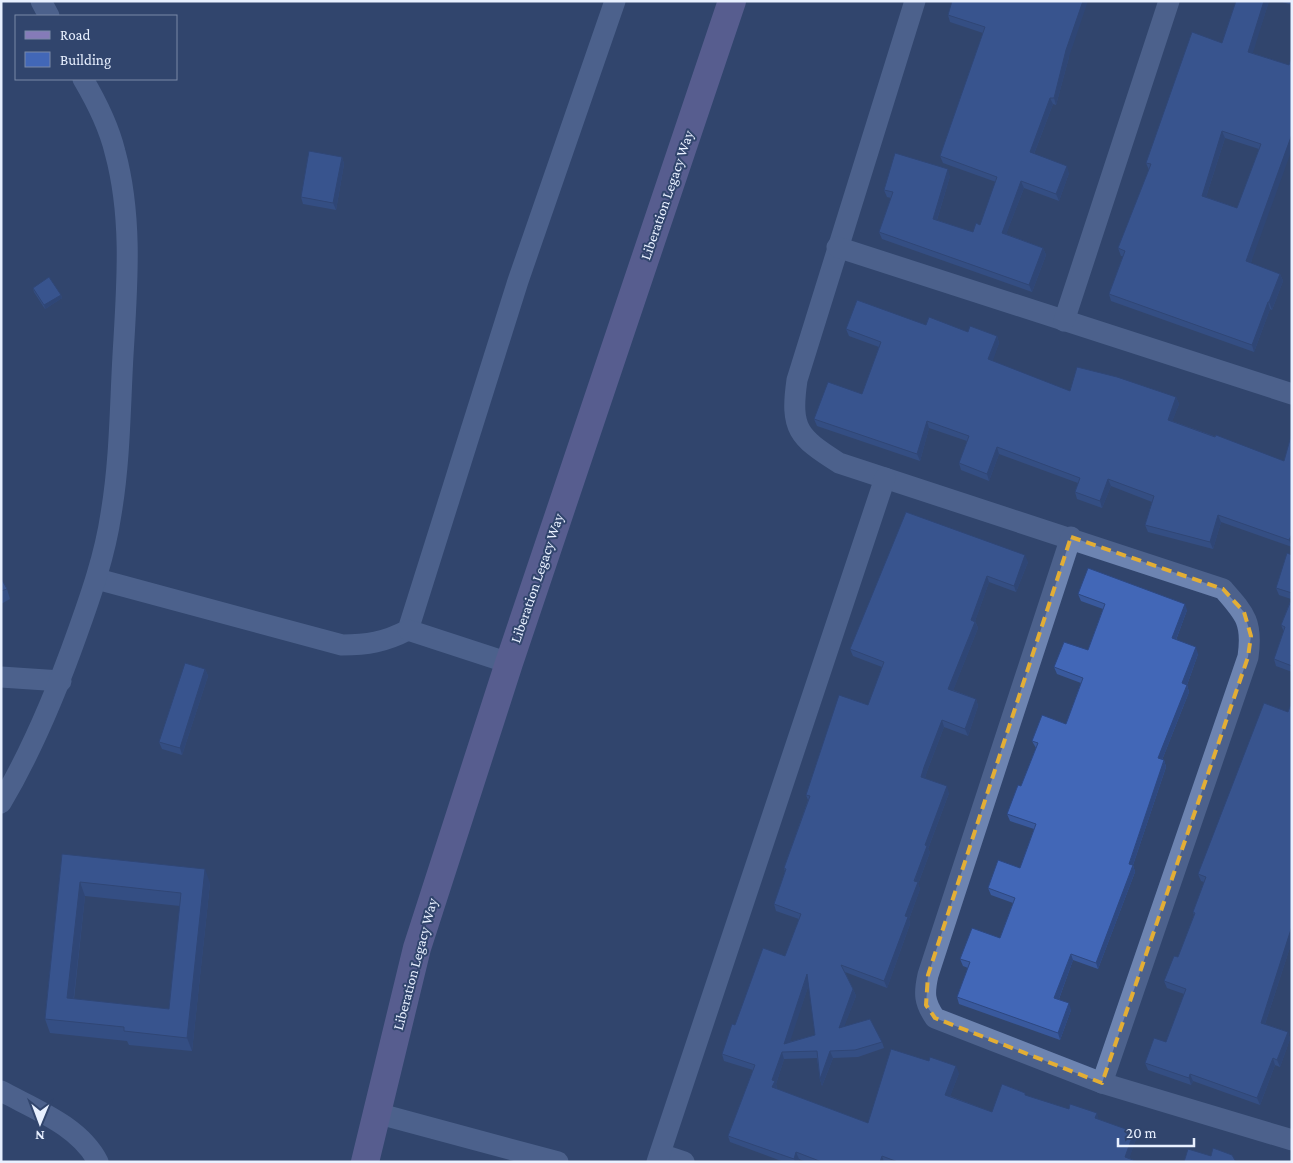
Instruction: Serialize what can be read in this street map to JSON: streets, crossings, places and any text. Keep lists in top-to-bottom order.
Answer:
{
  "streets": {
    "main road": ["Liberation Legacy Way"]
  },
  "legend": ["Road", "Building"],
  "scale_bar": "20 m",
  "north": "bottom"
}
